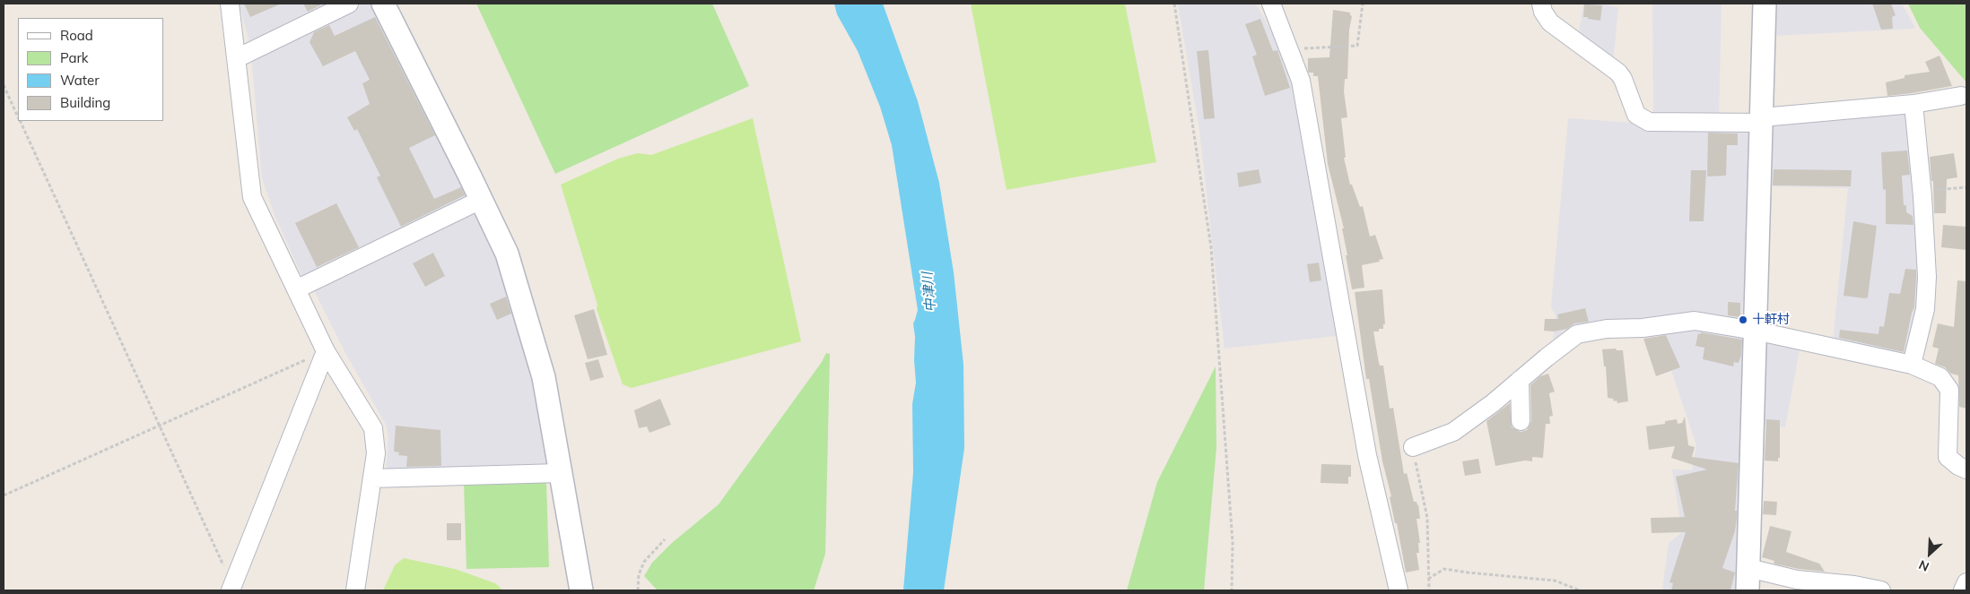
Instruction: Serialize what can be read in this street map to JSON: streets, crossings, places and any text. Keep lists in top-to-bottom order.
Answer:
{
  "water": ["中津川"],
  "places": ["十軒村"],
  "legend": [
    "Road",
    "Park",
    "Water",
    "Building"
  ],
  "north": "bottom left"
}
